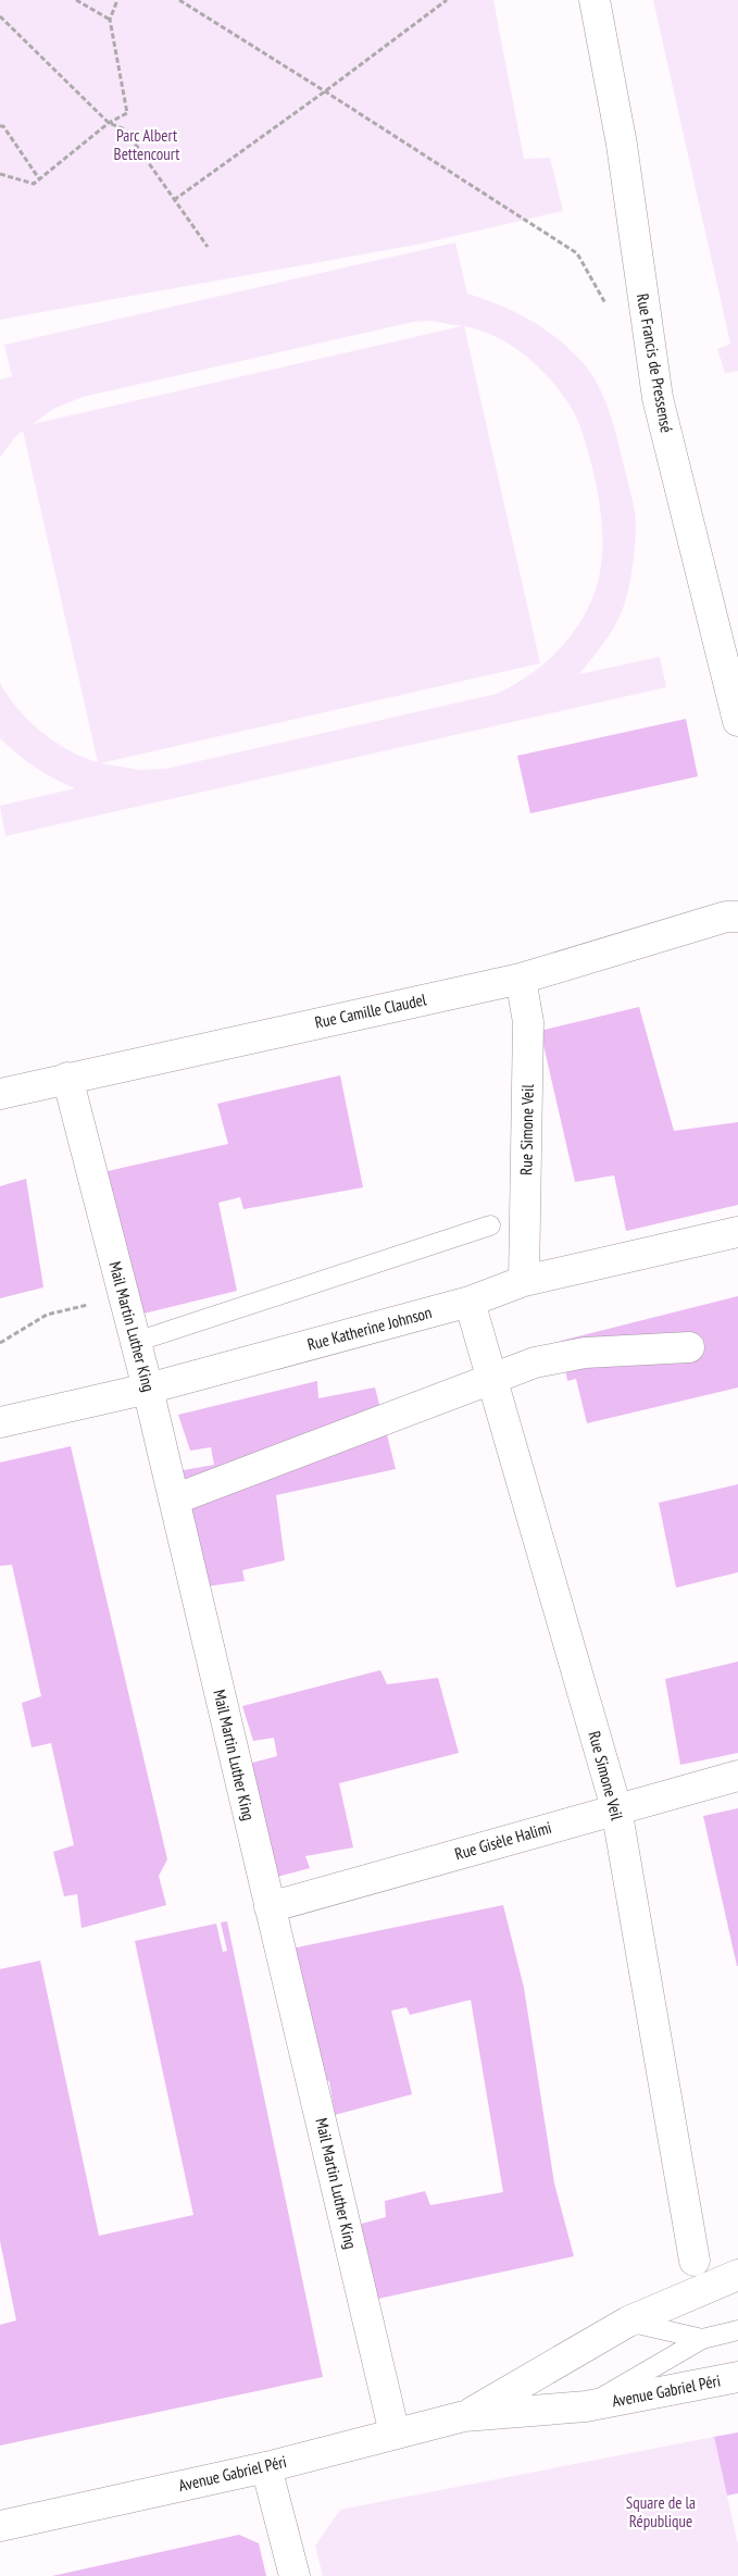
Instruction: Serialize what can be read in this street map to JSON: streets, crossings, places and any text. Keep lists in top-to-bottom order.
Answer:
{
  "streets": {
    "street": [
      "Rue Francis de Pressensé",
      "Rue Camille Claudel",
      "Rue Simone Veil",
      "Mail Martin Luther King",
      "Rue Katherine Johnson",
      "Rue Gisèle Halimi",
      "Avenue Gabriel Péri"
    ]
  },
  "crossings": [
    ["Rue Camille Claudel", "Rue Simone Veil"],
    ["Rue Camille Claudel", "Mail Martin Luther King"],
    ["Rue Simone Veil", "Rue Katherine Johnson"],
    ["Rue Simone Veil", "Rue Gisèle Halimi"],
    ["Mail Martin Luther King", "Rue Katherine Johnson"],
    ["Mail Martin Luther King", "Rue Gisèle Halimi"],
    ["Mail Martin Luther King", "Avenue Gabriel Péri"]
  ],
  "parks": ["Parc Albert Bettencourt", "Square de la République"]
}
